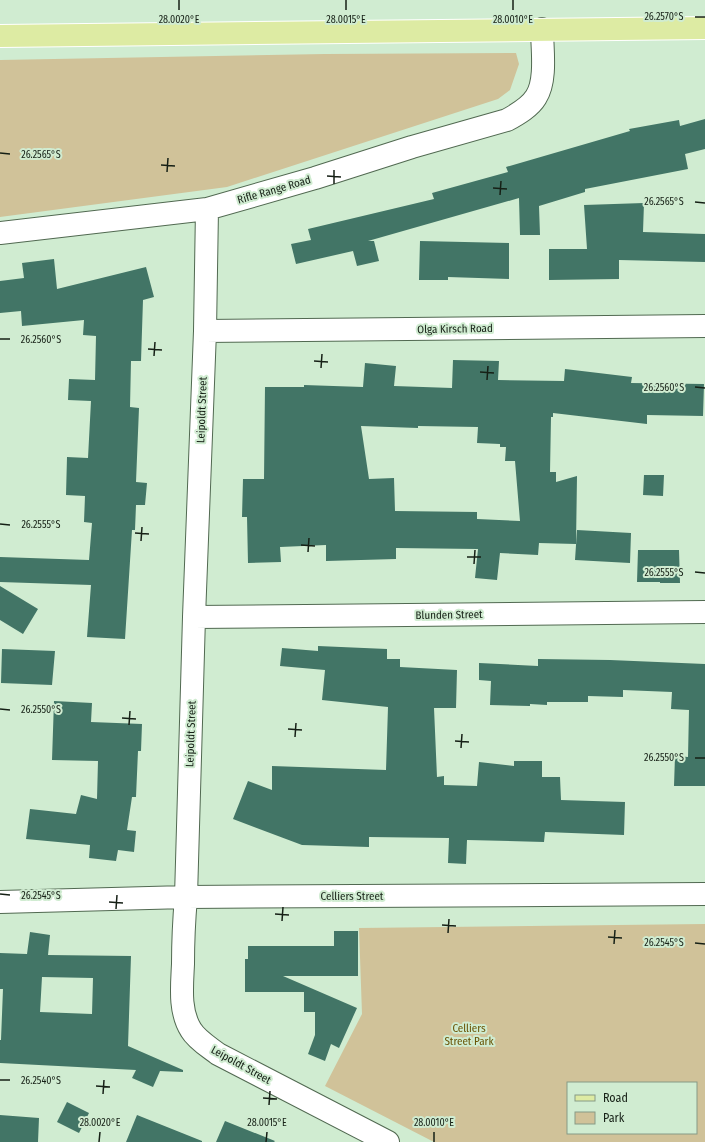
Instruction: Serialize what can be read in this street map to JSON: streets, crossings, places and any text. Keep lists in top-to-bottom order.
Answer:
{
  "streets": {
    "street": [
      "Rifle Range Road",
      "Olga Kirsch Road",
      "Leipoldt Street",
      "Blunden Street",
      "Celliers Street"
    ]
  },
  "crossings": [
    ["Rifle Range Road", "Leipoldt Street"],
    ["Olga Kirsch Road", "Leipoldt Street"],
    ["Leipoldt Street", "Blunden Street"],
    ["Leipoldt Street", "Celliers Street"]
  ],
  "parks": ["Celliers Street Park"],
  "legend": ["Road", "Park"],
  "coordinates": [
    "26.2570°S",
    "28.0020°E",
    "28.0015°E",
    "28.0010°E",
    "26.2565°S",
    "26.2560°S",
    "26.2555°S",
    "26.2550°S",
    "26.2545°S",
    "26.2540°S"
  ]
}
